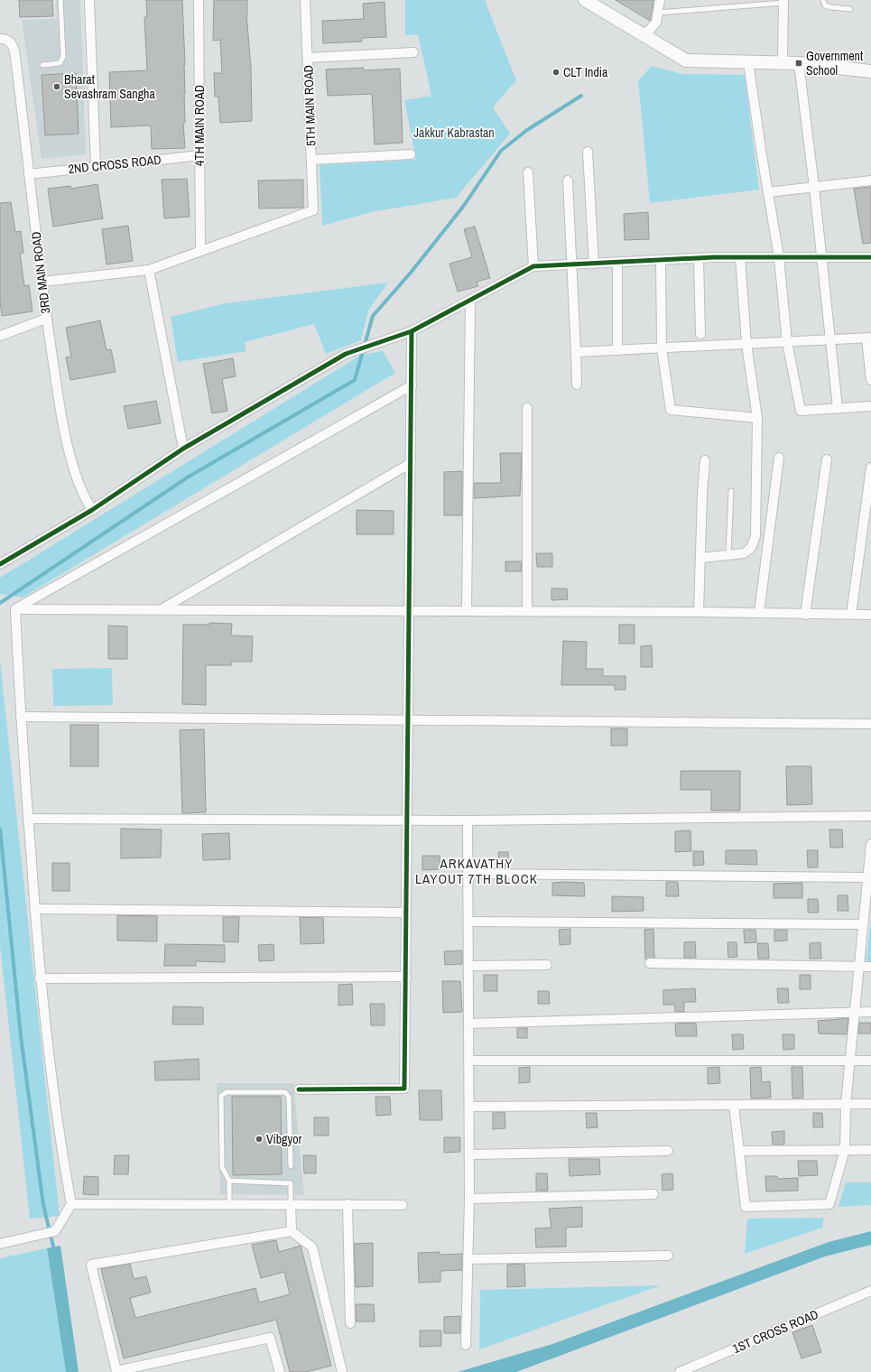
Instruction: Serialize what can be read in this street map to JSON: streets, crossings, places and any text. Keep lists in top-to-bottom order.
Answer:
{
  "streets": {
    "street": [
      "5TH MAIN ROAD",
      "4TH MAIN ROAD",
      "2ND CROSS ROAD",
      "3RD MAIN ROAD",
      "1ST CROSS ROAD"
    ]
  },
  "crossings": [
    ["5TH MAIN ROAD", "4TH MAIN ROAD"],
    ["4TH MAIN ROAD", "2ND CROSS ROAD"],
    ["2ND CROSS ROAD", "3RD MAIN ROAD"]
  ],
  "districts": ["ARKAVATHY LAYOUT 7TH BLOCK"],
  "parks": ["Jakkur Kabrastan"],
  "places": {
    "transit": ["Government School"],
    "other": ["CLT India", "Bharat Sevashram Sangha", "Vibgyor"]
  }
}
